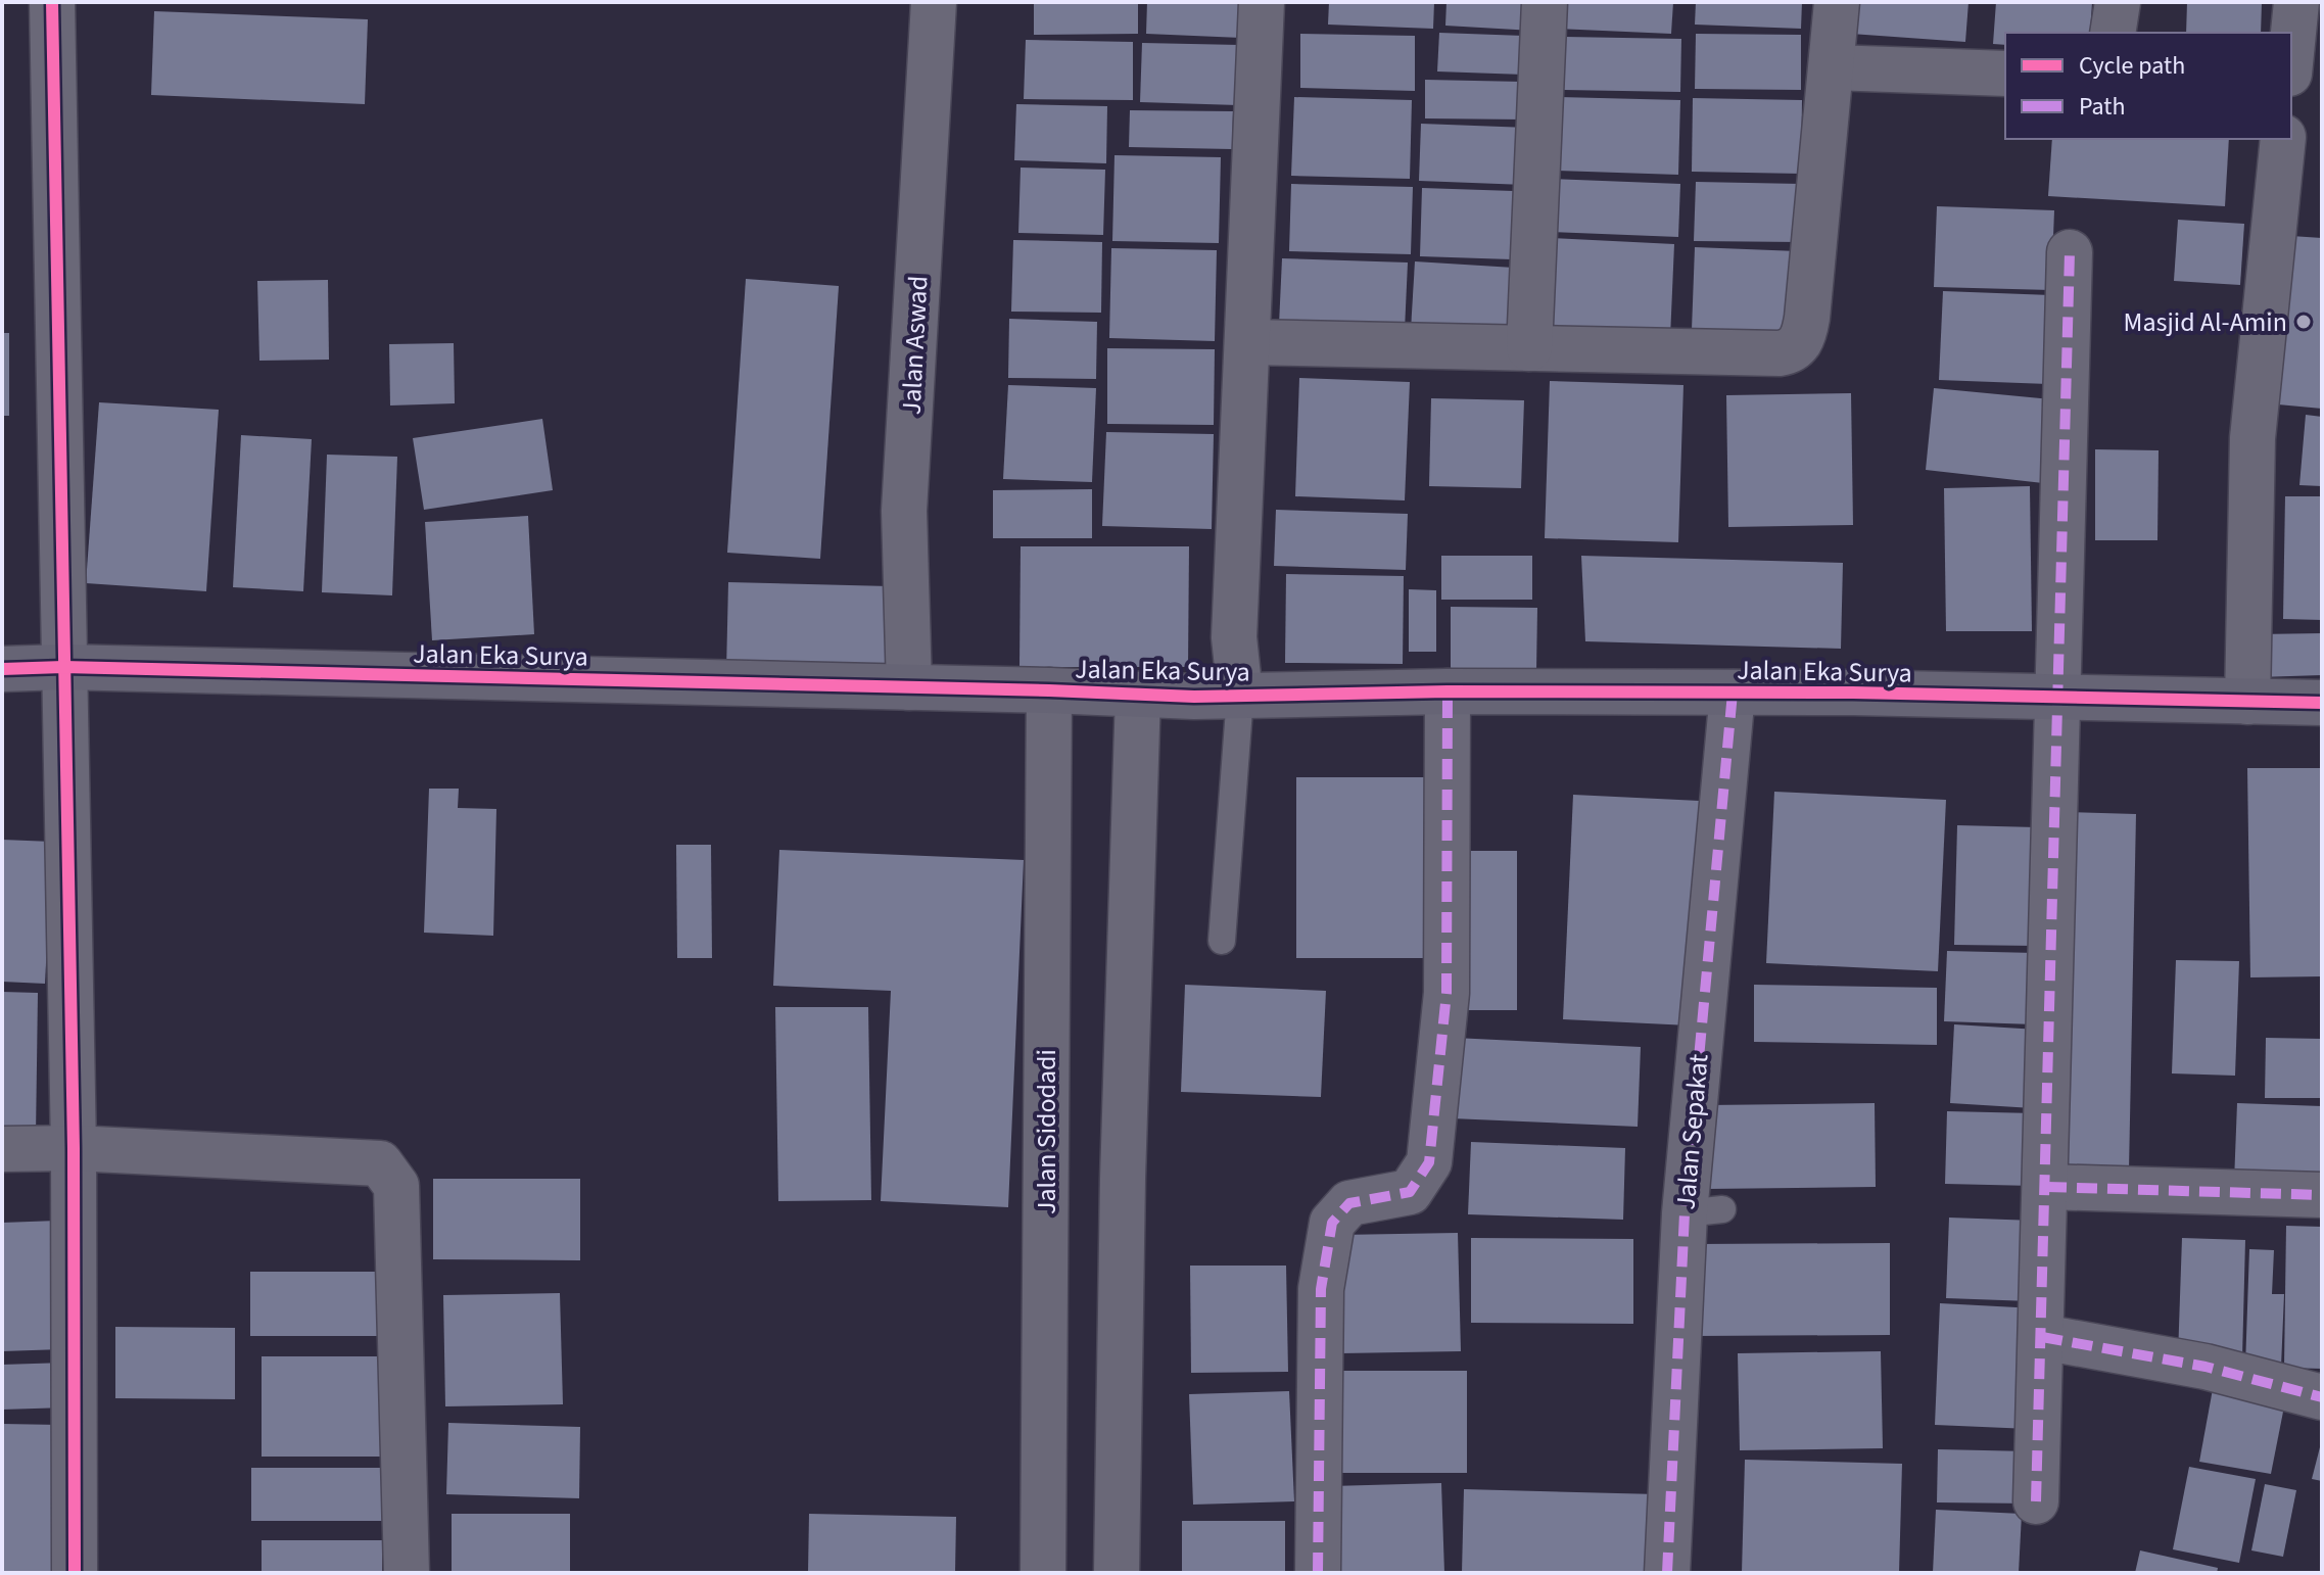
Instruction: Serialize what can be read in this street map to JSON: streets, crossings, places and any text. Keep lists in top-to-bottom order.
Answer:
{
  "streets": {
    "street": [
      "Jalan Aswad",
      "Jalan Eka Surya",
      "Jalan Sidodadi",
      "Jalan Sepakat"
    ]
  },
  "crossings": [
    ["Jalan Aswad", "Jalan Eka Surya"],
    ["Jalan Eka Surya", "Jalan Sidodadi"],
    ["Jalan Eka Surya", "Jalan Sepakat"]
  ],
  "places": ["Masjid Al-Amin"],
  "legend": ["Cycle path", "Path"]
}
